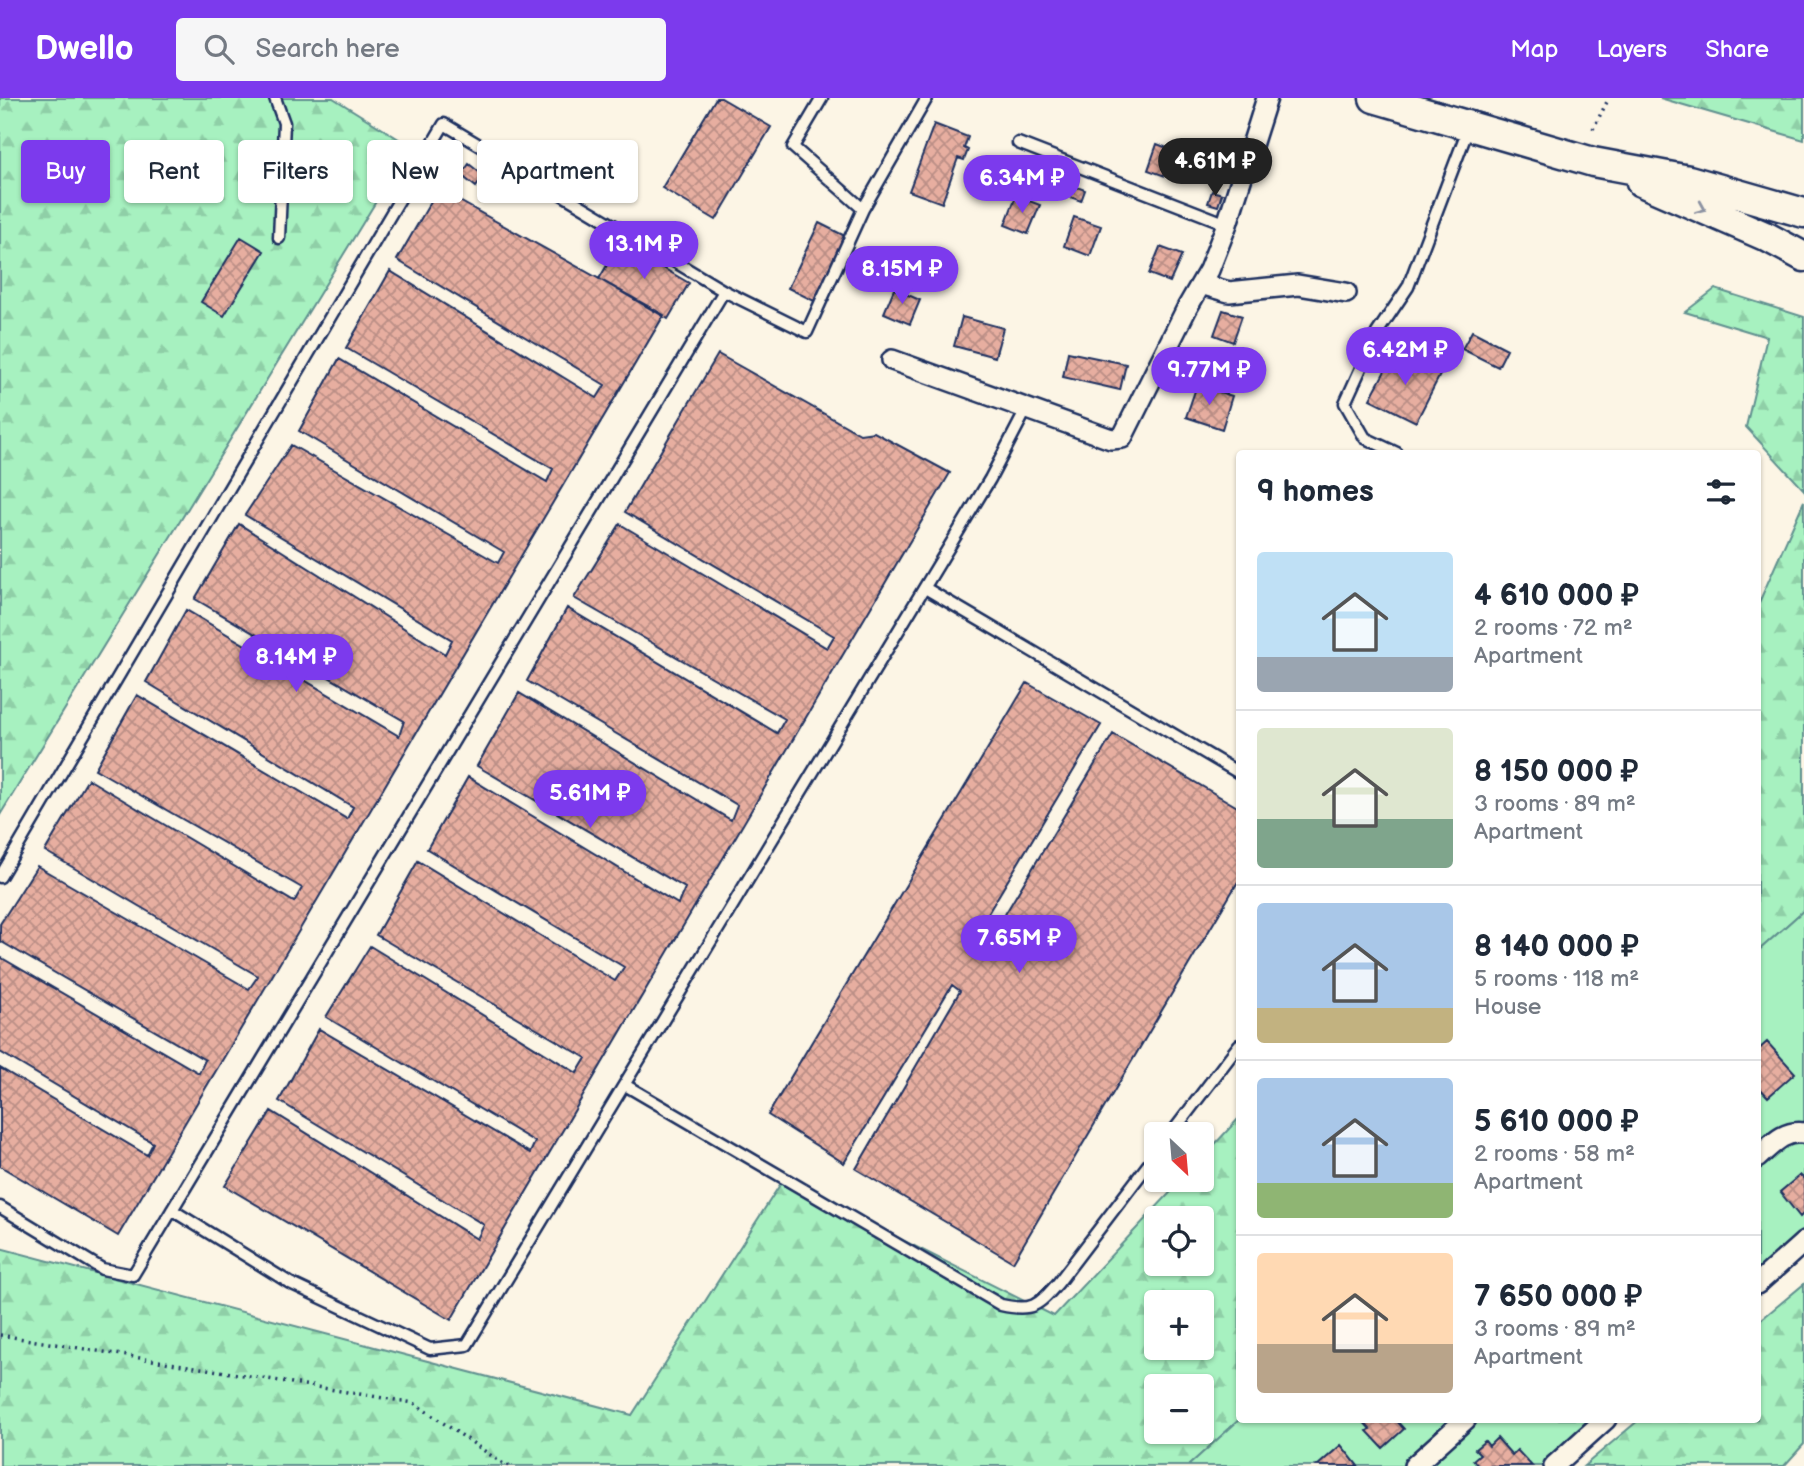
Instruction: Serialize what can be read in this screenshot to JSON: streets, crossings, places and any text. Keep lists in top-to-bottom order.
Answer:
{
  "north": "bottom right",
  "page": {
    "header": "Dwello",
    "search": "Search here",
    "nav": ["Map", "Layers", "Share"],
    "price": [
      "4.61M ₽",
      "6.34M ₽",
      "13.1M ₽",
      "8.15M ₽",
      "6.42M ₽",
      "9.77M ₽",
      "8.14M ₽",
      "5.61M ₽",
      "7.65M ₽"
    ],
    "chip": [
      "Buy",
      "Rent",
      "Filters",
      "New",
      "Apartment"
    ],
    "heading": "9 homes",
    "list": [
      {
        "name": "4 610 000 ₽",
        "note": "2 rooms · 72 m² · Apartment"
      },
      {
        "name": "8 150 000 ₽",
        "note": "3 rooms · 89 m² · Apartment"
      },
      {
        "name": "8 140 000 ₽",
        "note": "5 rooms · 118 m² · House"
      },
      {
        "name": "5 610 000 ₽",
        "note": "2 rooms · 58 m² · Apartment"
      },
      {
        "name": "7 650 000 ₽",
        "note": "3 rooms · 89 m² · Apartment"
      }
    ],
    "map_buttons": ["+", "−"]
  }
}
